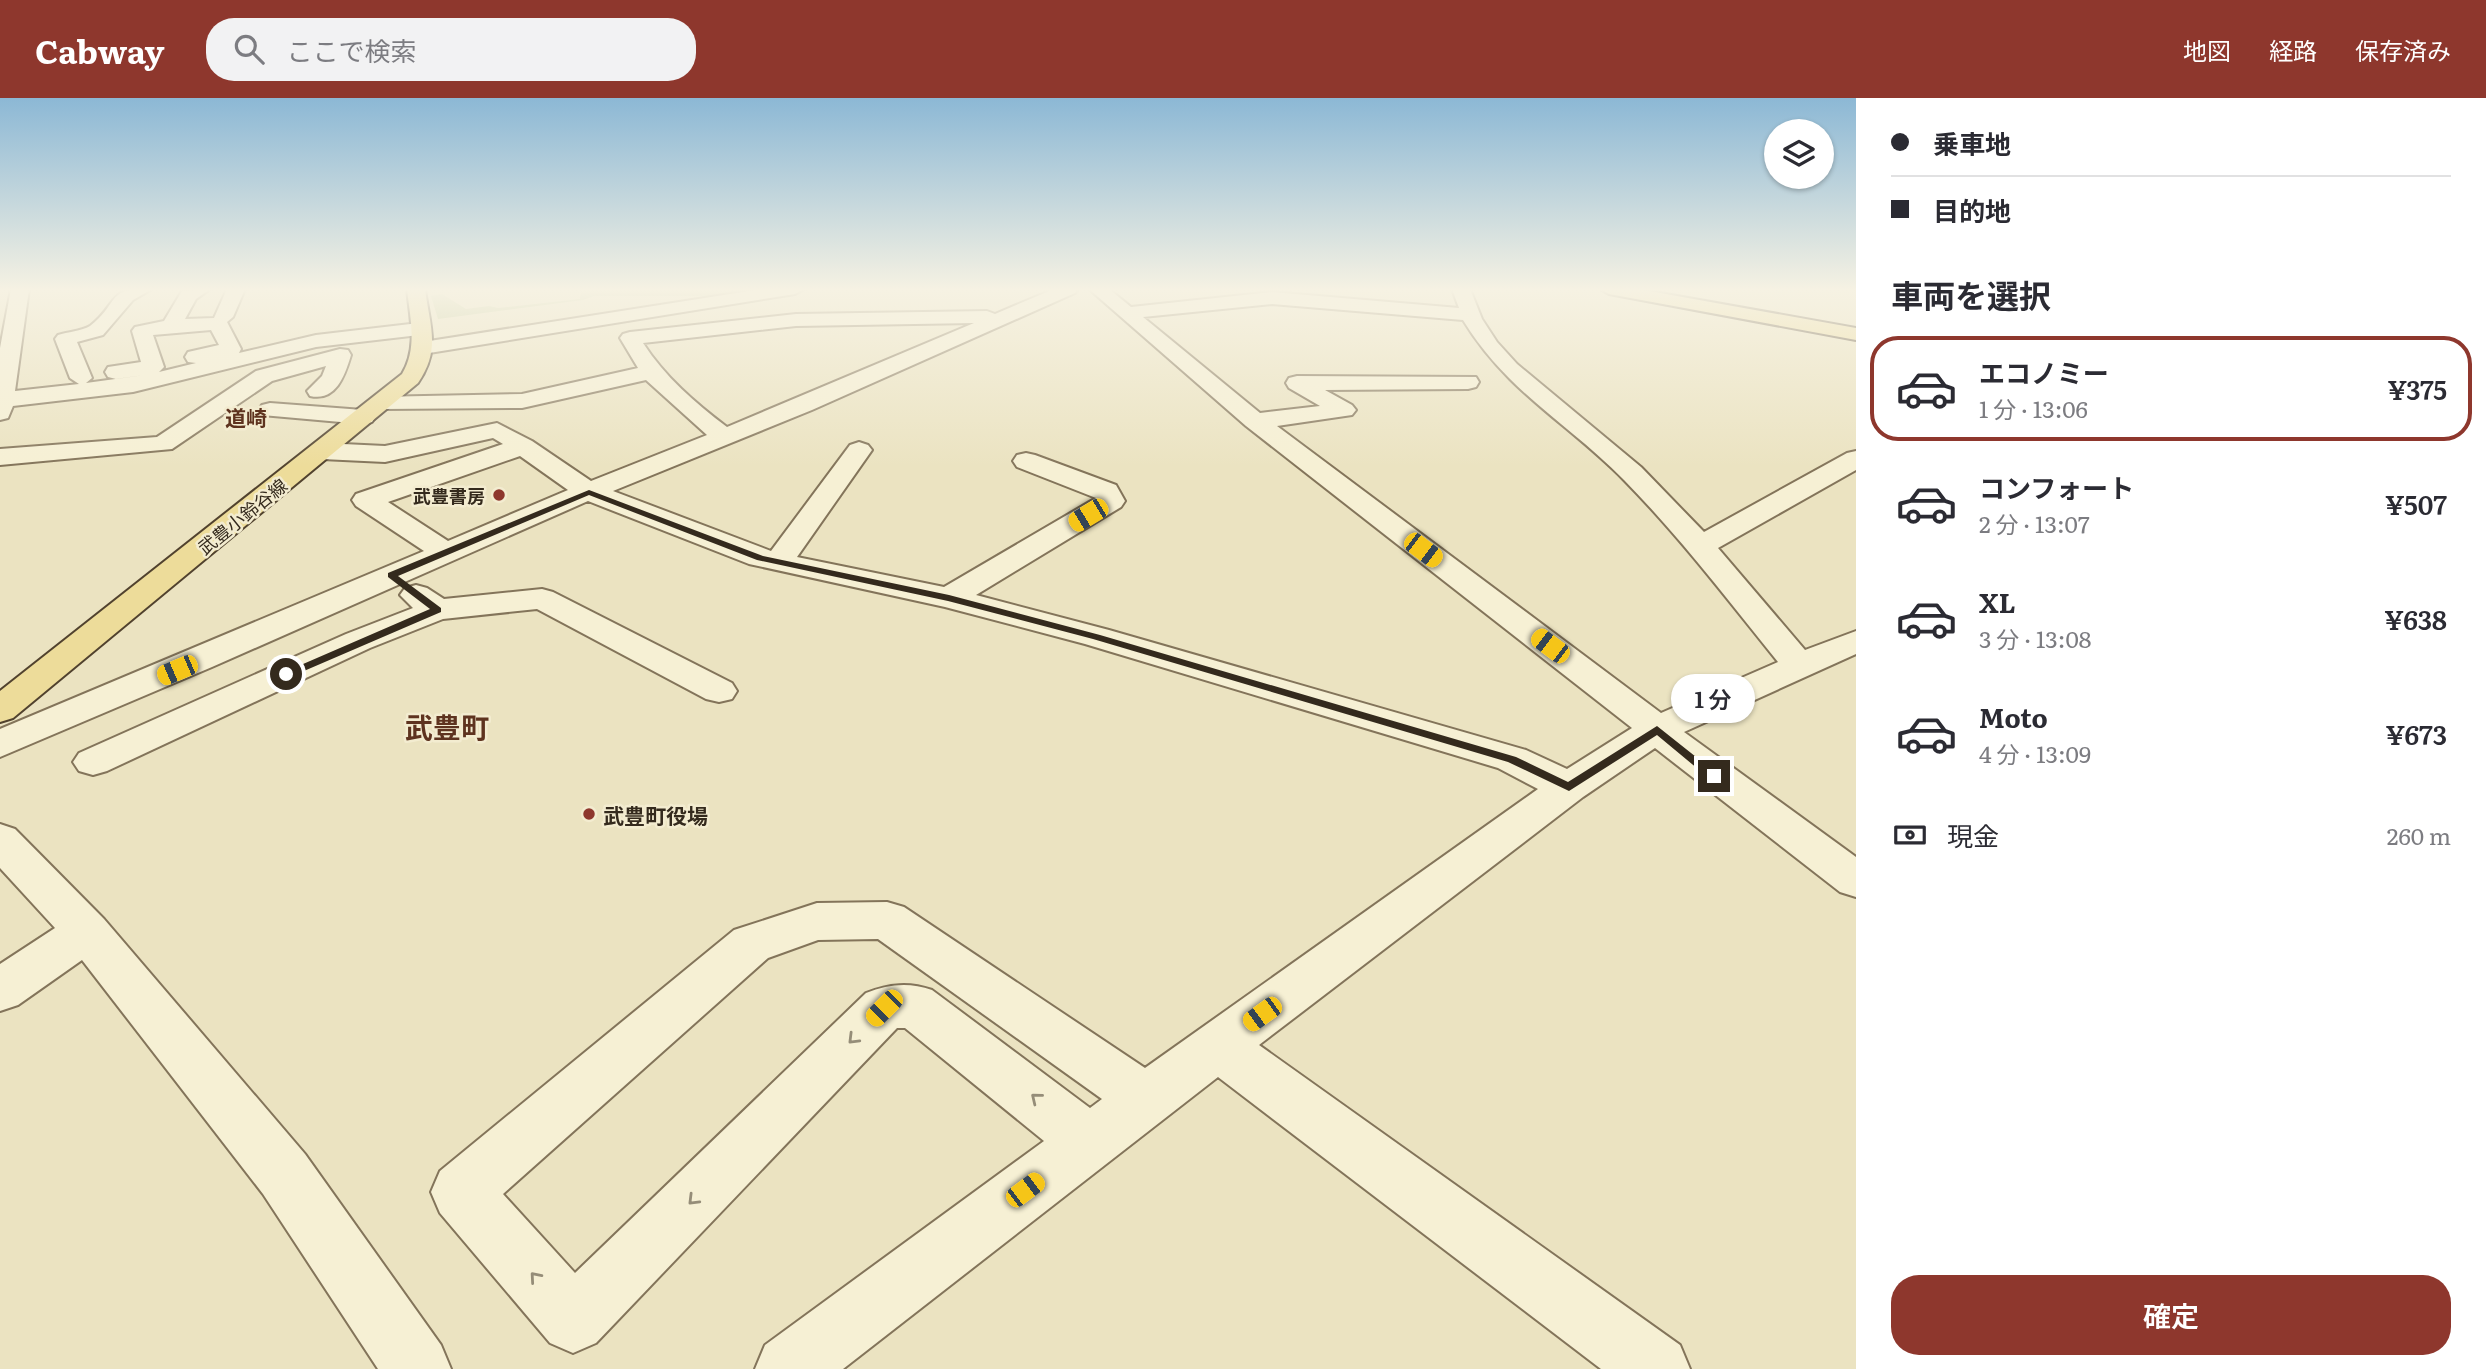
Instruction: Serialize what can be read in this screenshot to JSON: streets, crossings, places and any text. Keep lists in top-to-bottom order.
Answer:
{
  "streets": {
    "main road": ["武豊小鈴谷線"]
  },
  "districts": ["道崎", "武豊町"],
  "places": ["武豊書房", "武豊町役場"],
  "page": {
    "header": "Cabway",
    "search": "ここで検索",
    "nav": ["地図", "経路", "保存済み"],
    "banner": ["乗車地", "目的地"],
    "heading": "車両を選択",
    "list": [
      {
        "name": "エコノミー",
        "note": "1 分 · 13:06",
        "value": "¥375"
      },
      {
        "name": "コンフォート",
        "note": "2 分 · 13:07",
        "value": "¥507"
      },
      {
        "name": "XL",
        "note": "3 分 · 13:08",
        "value": "¥638"
      },
      {
        "name": "Moto",
        "note": "4 分 · 13:09",
        "value": "¥673"
      }
    ],
    "bubble": "1 分",
    "pay": ["現金", "260 m"],
    "buttons": "確定"
  }
}
